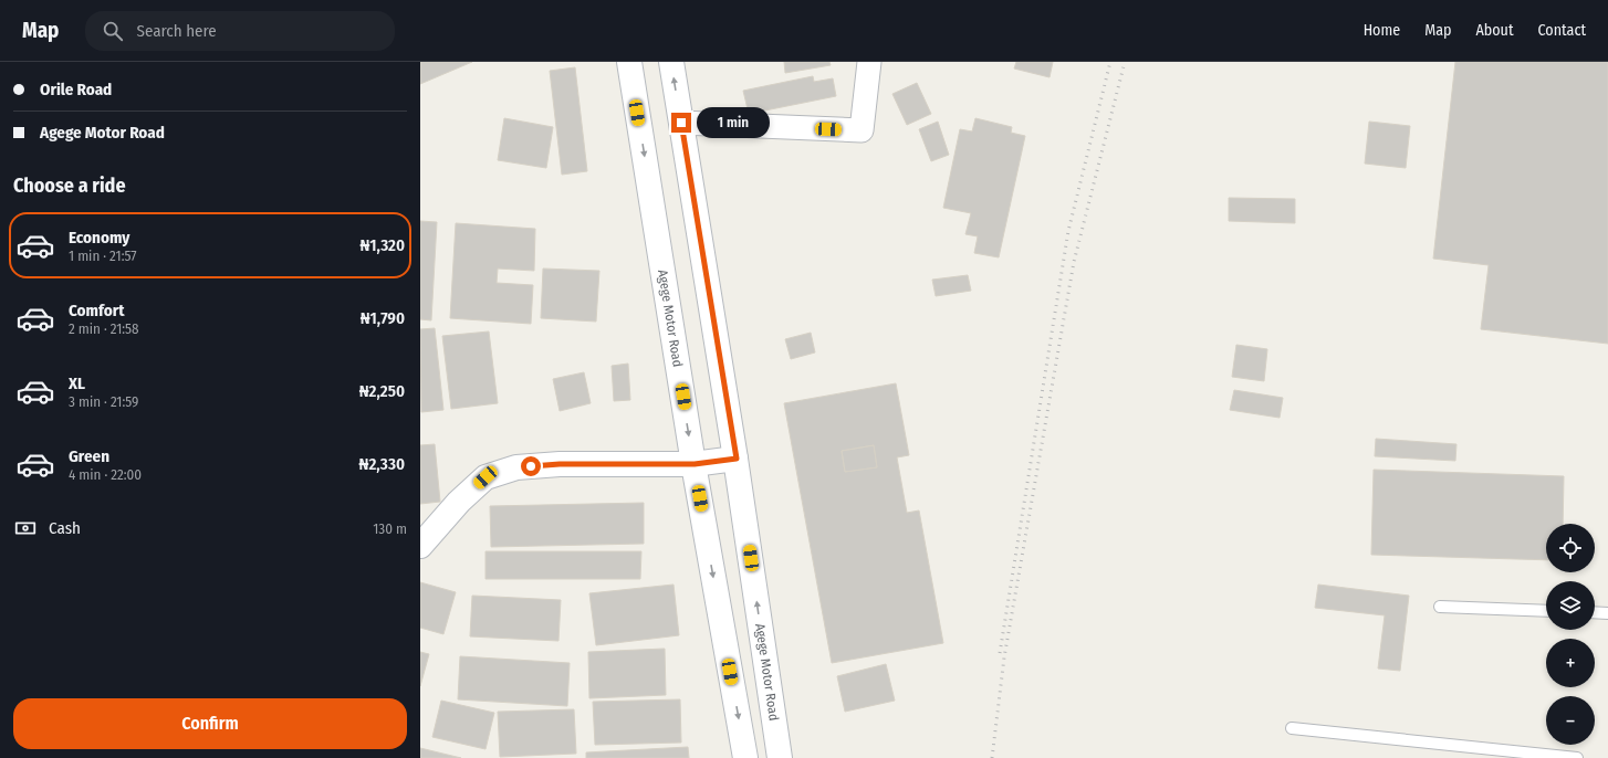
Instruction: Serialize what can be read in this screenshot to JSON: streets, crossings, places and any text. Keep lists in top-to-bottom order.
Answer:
{
  "streets": {
    "main road": ["Agege Motor Road"]
  },
  "page": {
    "header": "Map",
    "search": "Search here",
    "nav": [
      "Home",
      "Map",
      "About",
      "Contact"
    ],
    "banner": ["Orile Road", "Agege Motor Road"],
    "bubble": "1 min",
    "heading": "Choose a ride",
    "list": [
      {
        "name": "Economy",
        "note": "1 min · 21:57",
        "value": "₦1,320"
      },
      {
        "name": "Comfort",
        "note": "2 min · 21:58",
        "value": "₦1,790"
      },
      {
        "name": "XL",
        "note": "3 min · 21:59",
        "value": "₦2,250"
      },
      {
        "name": "Green",
        "note": "4 min · 22:00",
        "value": "₦2,330"
      }
    ],
    "pay": ["Cash", "130 m"],
    "map_buttons": ["+", "−"],
    "buttons": "Confirm"
  }
}
